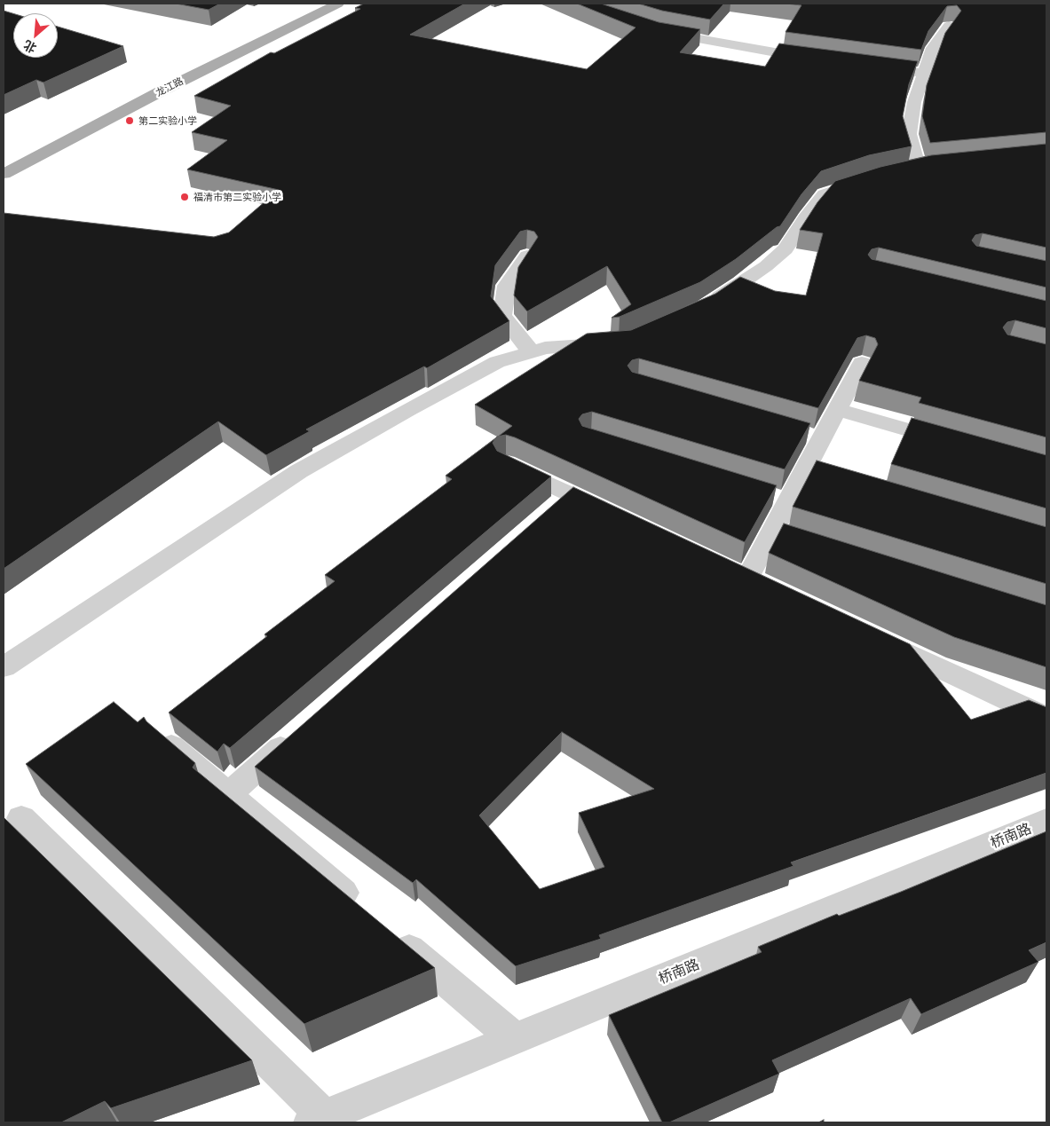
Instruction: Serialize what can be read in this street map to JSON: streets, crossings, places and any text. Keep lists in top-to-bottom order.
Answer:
{
  "streets": {
    "main road": ["龙江路"],
    "street": ["桥南路"]
  },
  "places": ["第二实验小学", "福清市第二实验小学"],
  "north": "bottom left"
}
